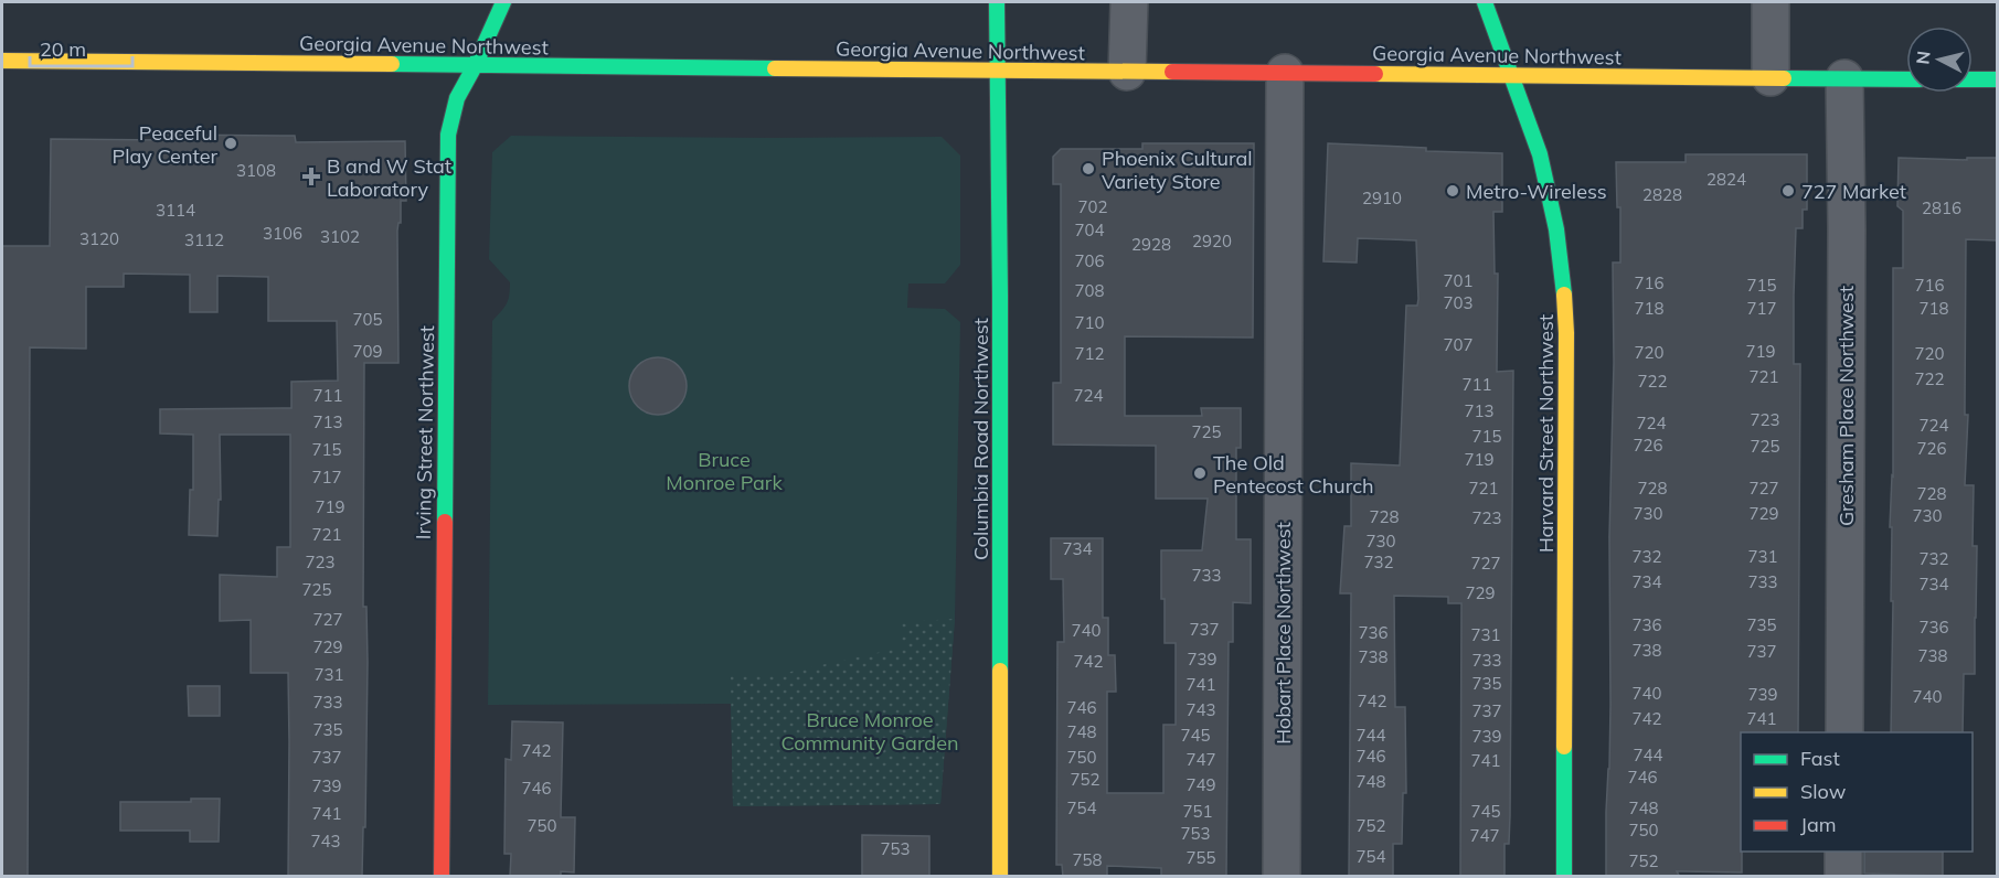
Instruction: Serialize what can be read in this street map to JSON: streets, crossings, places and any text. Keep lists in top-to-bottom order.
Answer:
{
  "streets": {
    "main road": [
      "Georgia Avenue Northwest",
      "Irving Street Northwest",
      "Harvard Street Northwest",
      "Columbia Road Northwest"
    ],
    "street": ["Gresham Place Northwest", "Hobart Place Northwest"]
  },
  "crossings": [
    ["Georgia Avenue Northwest", "Gresham Place Northwest"],
    ["Georgia Avenue Northwest", "Irving Street Northwest"],
    ["Georgia Avenue Northwest", "Harvard Street Northwest"],
    ["Georgia Avenue Northwest", "Columbia Road Northwest"],
    ["Georgia Avenue Northwest", "Hobart Place Northwest"]
  ],
  "parks": ["Bruce Monroe Park", "Bruce Monroe Community Garden"],
  "places": {
    "other": [
      "Peaceful Play Center",
      "Phoenix Cultural Variety Store",
      "Metro-Wireless",
      "727 Market",
      "The Old Pentecost Church"
    ],
    "health": ["B and W Stat Laboratory"]
  },
  "house_numbers": [
    "3108",
    "2824",
    "2828",
    "2910",
    "702",
    "2816",
    "3114",
    "704",
    "3106",
    "3102",
    "3120",
    "3112",
    "2920",
    "2928",
    "706",
    "701",
    "716",
    "715",
    "716",
    "708",
    "703",
    "718",
    "717",
    "718",
    "705",
    "710",
    "707",
    "709",
    "719",
    "720",
    "712",
    "720",
    "721",
    "722",
    "722",
    "711",
    "711",
    "724",
    "713",
    "723",
    "713",
    "724",
    "724",
    "725",
    "715",
    "726",
    "725",
    "726",
    "715",
    "719",
    "717",
    "721",
    "728",
    "727",
    "728",
    "719",
    "730",
    "729",
    "730",
    "728",
    "723",
    "721",
    "730",
    "734",
    "732",
    "731",
    "732",
    "723",
    "732",
    "727",
    "733",
    "734",
    "733",
    "734",
    "725",
    "729",
    "727",
    "736",
    "735",
    "736",
    "737",
    "740",
    "736",
    "731",
    "729",
    "738",
    "737",
    "738",
    "738",
    "739",
    "733",
    "742",
    "731",
    "735",
    "741",
    "740",
    "739",
    "740",
    "742",
    "733",
    "746",
    "743",
    "737",
    "742",
    "741",
    "735",
    "748",
    "745",
    "744",
    "739",
    "742",
    "744",
    "746",
    "737",
    "750",
    "747",
    "741",
    "746",
    "752",
    "748",
    "749",
    "739",
    "746",
    "754",
    "748",
    "751",
    "745",
    "741",
    "750",
    "752",
    "750",
    "753",
    "747",
    "743",
    "753",
    "754",
    "755",
    "758",
    "752"
  ],
  "legend": ["Fast", "Slow", "Jam"],
  "scale_bar": "20 m",
  "north": "left"
}
